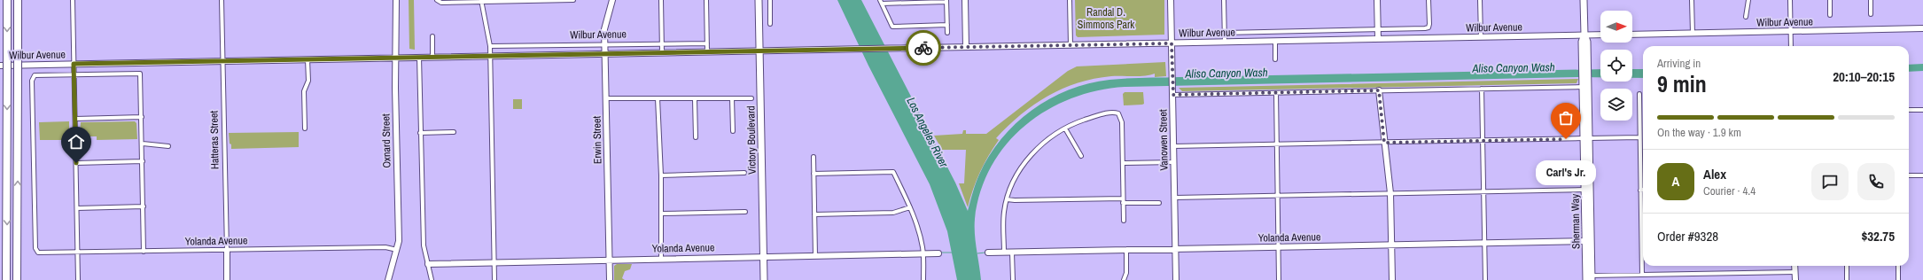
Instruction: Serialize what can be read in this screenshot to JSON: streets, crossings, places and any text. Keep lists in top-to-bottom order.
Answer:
{
  "streets": {
    "main road": [
      "Wilbur Avenue",
      "Hatteras Street",
      "Erwin Street",
      "Victory Boulevard",
      "Vanowen Street",
      "Oxnard Street",
      "Sherman Way",
      "Yolanda Avenue"
    ]
  },
  "crossings": [
    ["Wilbur Avenue", "Hatteras Street"],
    ["Wilbur Avenue", "Erwin Street"],
    ["Wilbur Avenue", "Victory Boulevard"],
    ["Wilbur Avenue", "Vanowen Street"],
    ["Wilbur Avenue", "Oxnard Street"],
    ["Wilbur Avenue", "Sherman Way"],
    ["Wilbur Avenue", "Yolanda Avenue"],
    ["Hatteras Street", "Yolanda Avenue"],
    ["Erwin Street", "Yolanda Avenue"],
    ["Victory Boulevard", "Yolanda Avenue"],
    ["Vanowen Street", "Yolanda Avenue"],
    ["Oxnard Street", "Yolanda Avenue"],
    ["Sherman Way", "Yolanda Avenue"]
  ],
  "water": ["Aliso Canyon Wash", "Los Angeles River"],
  "parks": ["Randal D. Simmons Park"],
  "places": ["Carl's Jr."],
  "north": "right",
  "page": {
    "heading": ["9 min", "Arriving in", "20:10–20:15"],
    "panel": [
      "Alex",
      "Courier · 4.4",
      "Order #9328",
      "$32.75"
    ],
    "bar": "On the way · 1.9 km",
    "bubble": "Carl's Jr.",
    "round": "A"
  }
}
